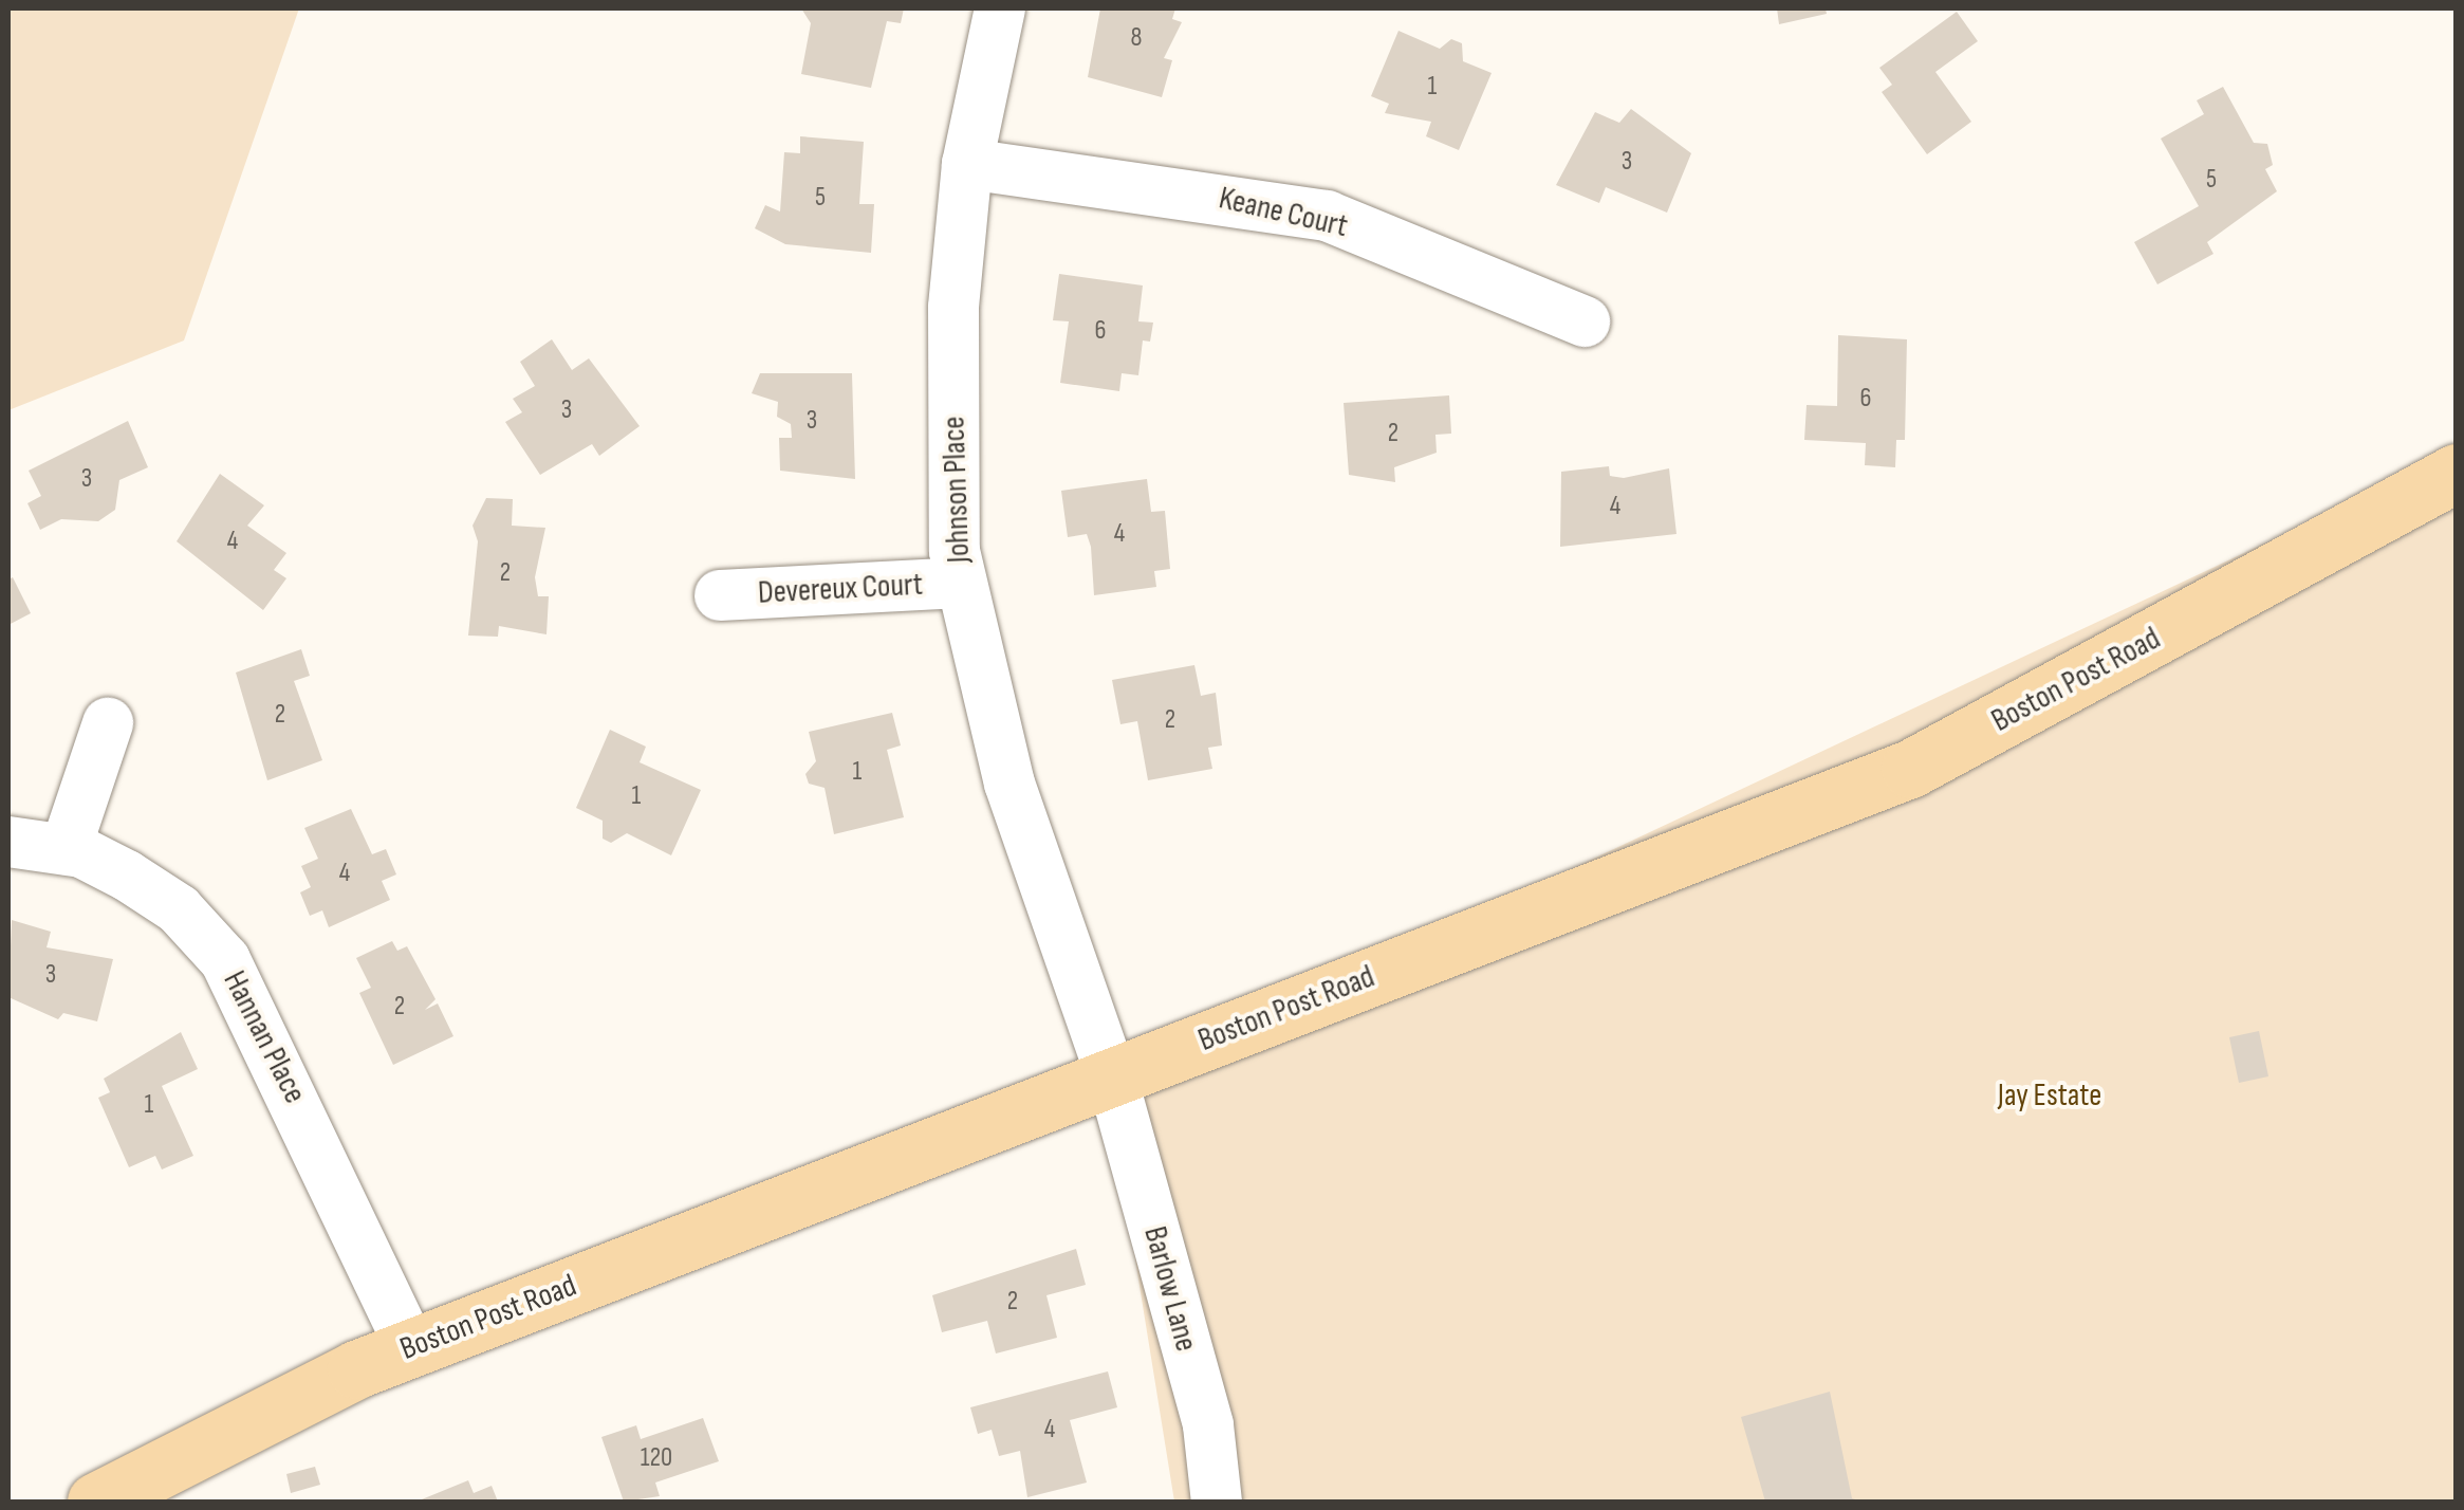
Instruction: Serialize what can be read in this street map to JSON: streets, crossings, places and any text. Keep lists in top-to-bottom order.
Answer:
{
  "streets": {
    "main road": ["Boston Post Road"],
    "street": [
      "Keane Court",
      "Johnson Place",
      "Devereux Court",
      "Hannan Place",
      "Barlow Lane"
    ]
  },
  "crossings": [
    ["Keane Court", "Johnson Place"],
    ["Johnson Place", "Devereux Court"],
    ["Johnson Place", "Boston Post Road"],
    ["Johnson Place", "Barlow Lane"],
    ["Boston Post Road", "Hannan Place"],
    ["Boston Post Road", "Barlow Lane"]
  ],
  "parks": ["Jay Estate"],
  "house_numbers": [
    "8",
    "1",
    "3",
    "5",
    "5",
    "6",
    "6",
    "3",
    "3",
    "2",
    "3",
    "4",
    "4",
    "4",
    "2",
    "2",
    "2",
    "1",
    "1",
    "4",
    "3",
    "2",
    "1",
    "2",
    "4",
    "120"
  ]
}
